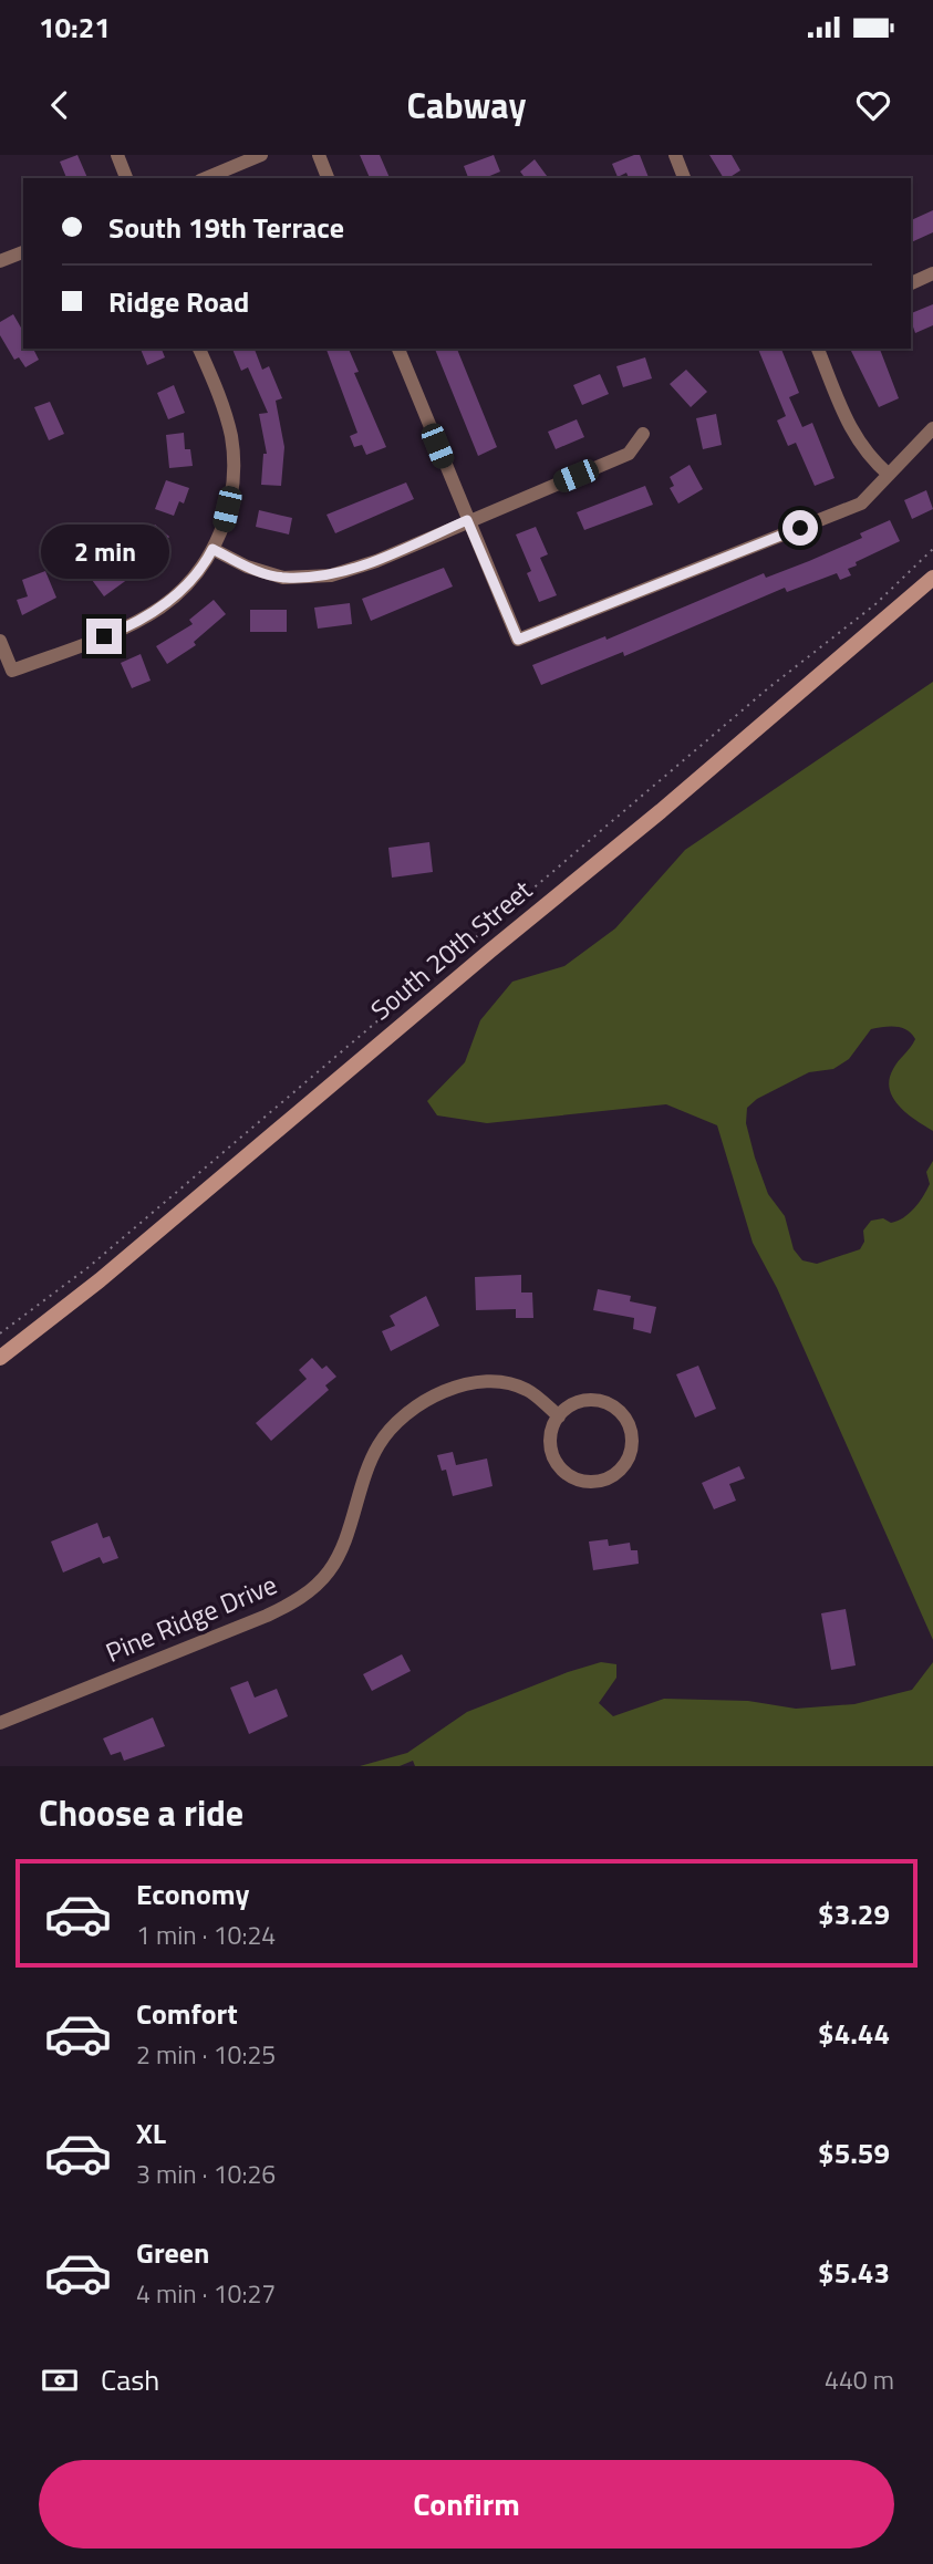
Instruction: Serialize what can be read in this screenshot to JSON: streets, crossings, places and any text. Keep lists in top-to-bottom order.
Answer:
{
  "streets": {
    "main road": ["South 20th Street"],
    "street": ["Pine Ridge Drive"]
  },
  "page": {
    "status": "10:21",
    "header": "Cabway",
    "banner": ["South 19th Terrace", "Ridge Road"],
    "bubble": "2 min",
    "heading": "Choose a ride",
    "list": [
      {
        "name": "Economy",
        "note": "1 min · 10:24",
        "value": "$3.29"
      },
      {
        "name": "Comfort",
        "note": "2 min · 10:25",
        "value": "$4.44"
      },
      {
        "name": "XL",
        "note": "3 min · 10:26",
        "value": "$5.59"
      },
      {
        "name": "Green",
        "note": "4 min · 10:27",
        "value": "$5.43"
      }
    ],
    "pay": ["Cash", "440 m"],
    "buttons": "Confirm"
  }
}
